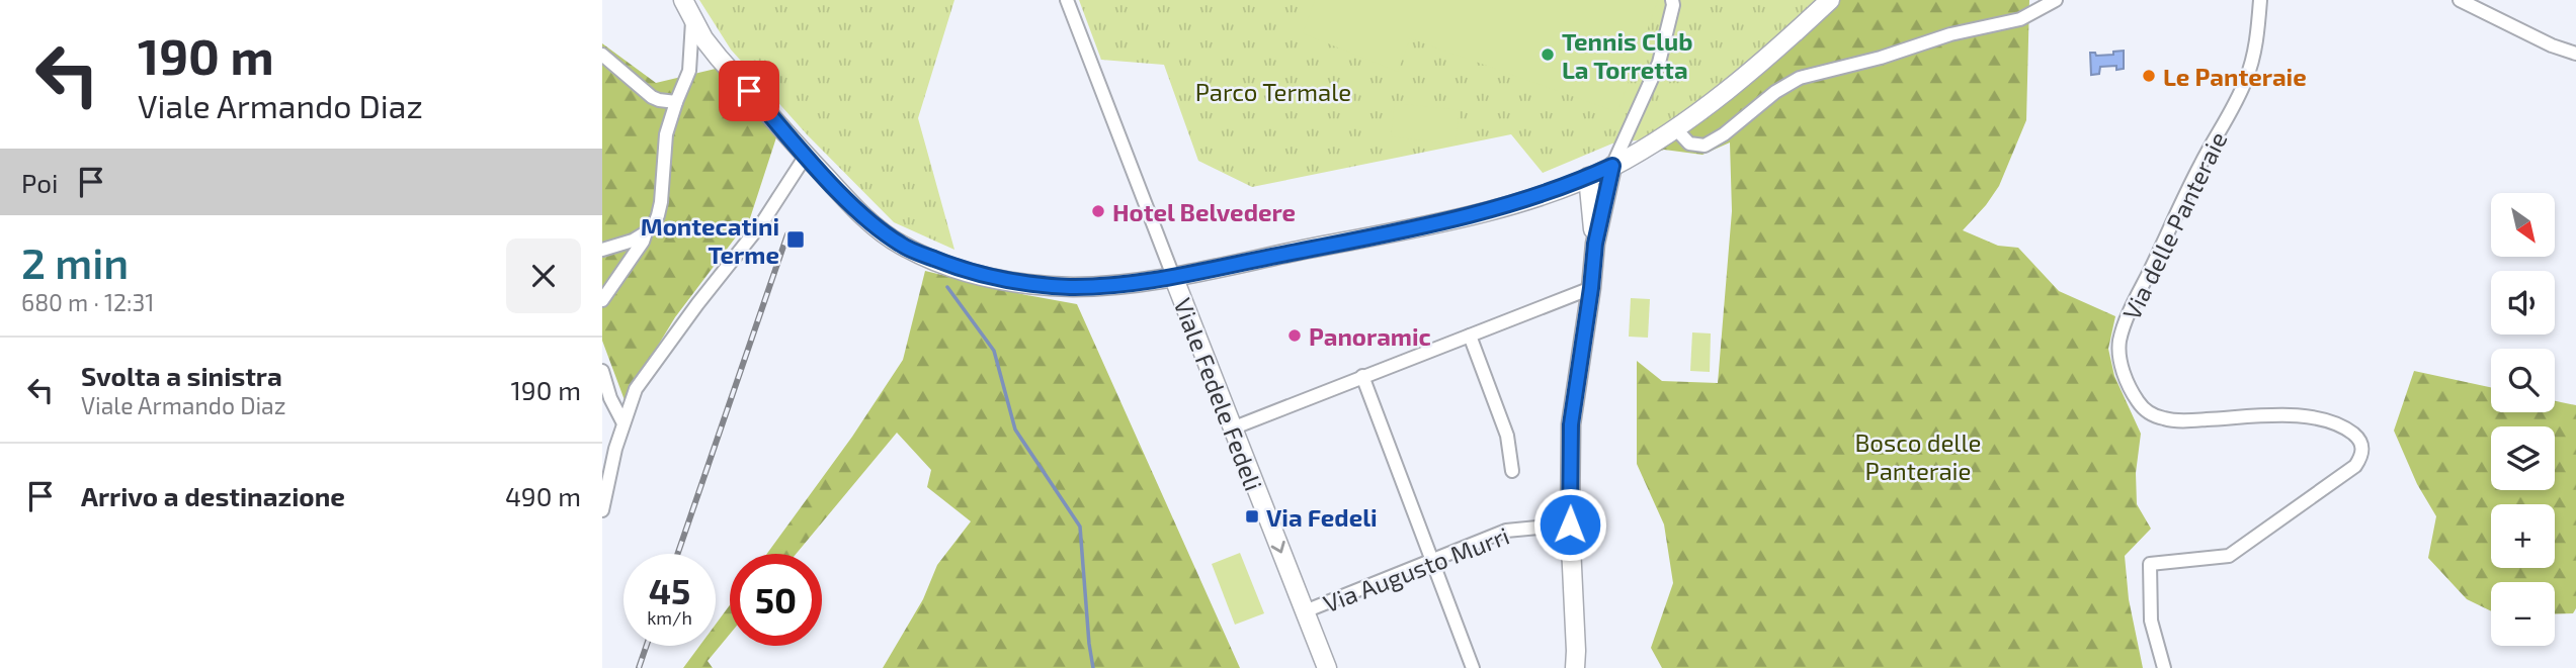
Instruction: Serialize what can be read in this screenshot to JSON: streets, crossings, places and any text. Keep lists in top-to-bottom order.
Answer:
{
  "streets": {
    "main road": ["Viale Fedele Fedeli"],
    "street": ["Via delle Panteraie", "Via Augusto Murri"]
  },
  "crossings": [
    ["Viale Fedele Fedeli", "Via Augusto Murri"]
  ],
  "parks": ["Parco Termale", "Bosco delle Panteraie"],
  "places": {
    "other": [
      "Tennis Club La Torretta",
      "Le Panteraie",
      "Hotel Belvedere",
      "Panoramic"
    ],
    "transit": ["Montecatini Terme", "Via Fedeli"]
  },
  "north": "bottom right",
  "page": {
    "turn": ["190 m", "Viale Armando Diaz"],
    "then": "Poi",
    "map_buttons": ["+", "−"],
    "heading": ["2 min", "680 m · 12:31"],
    "list": [
      {
        "name": "Svolta a sinistra",
        "note": "Viale Armando Diaz",
        "value": "190 m"
      },
      {
        "name": "Arrivo a destinazione",
        "value": "490 m"
      }
    ],
    "speed": "45 km/h",
    "limit": "50"
  }
}
